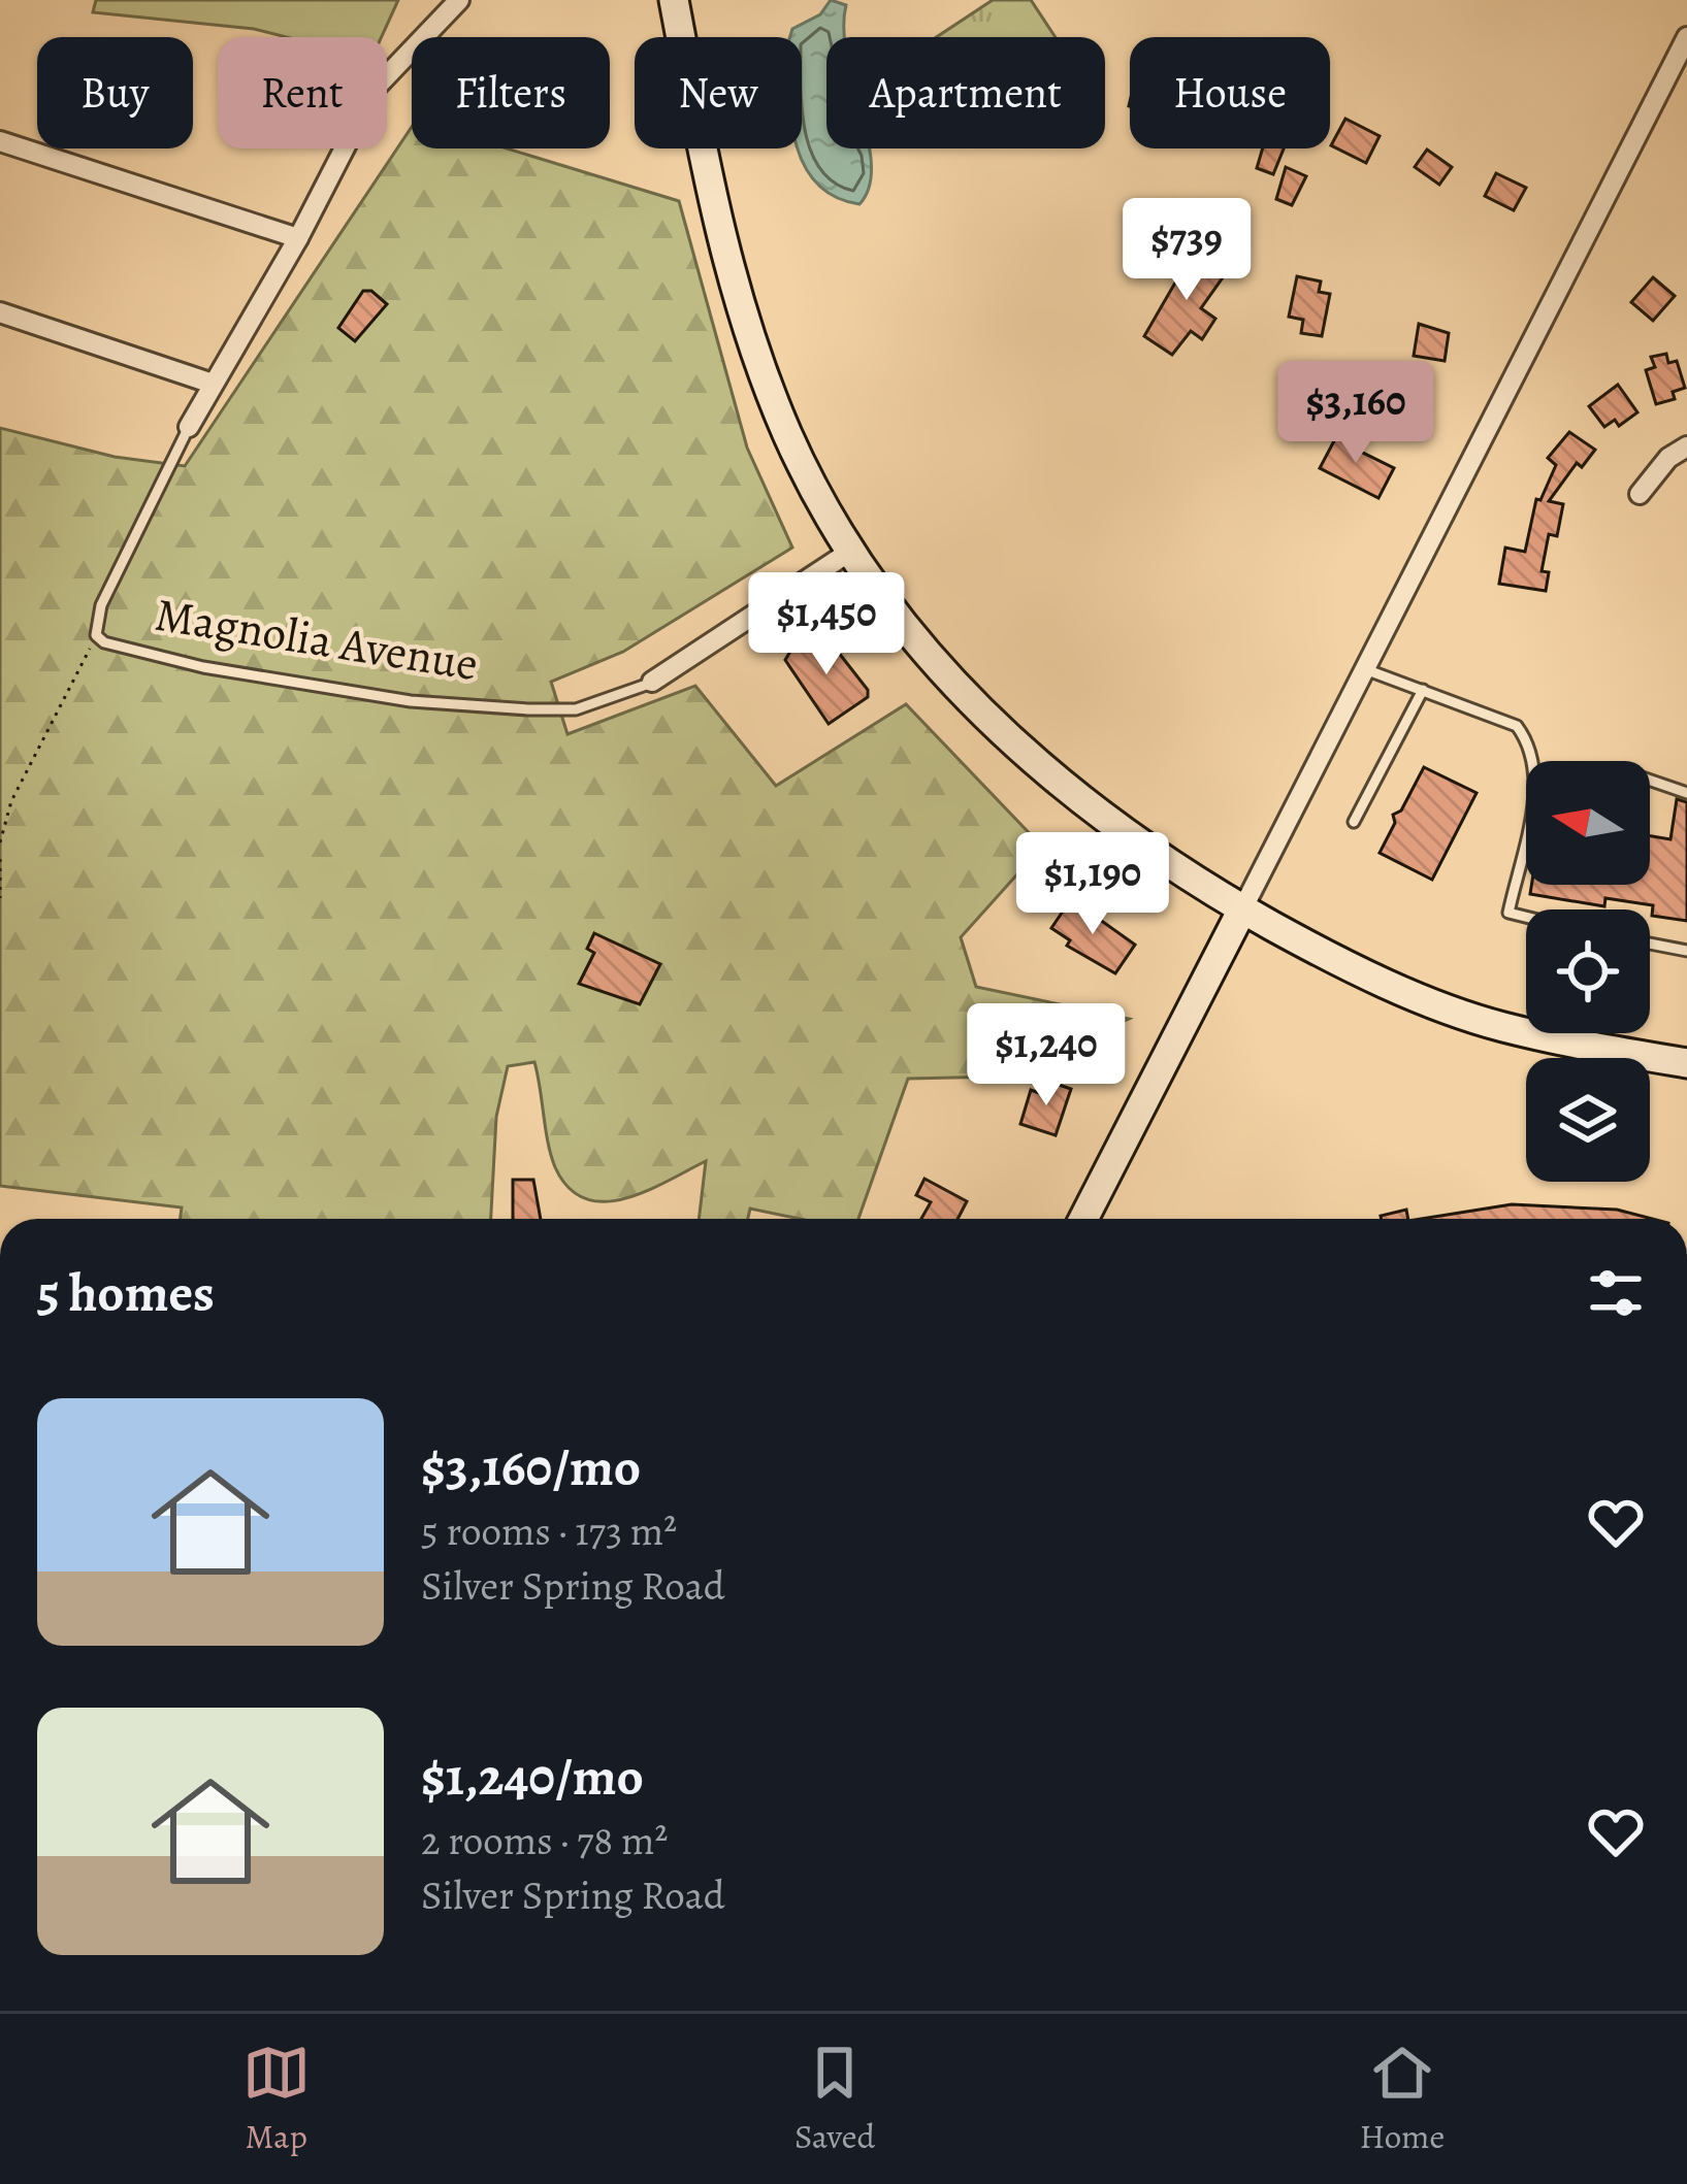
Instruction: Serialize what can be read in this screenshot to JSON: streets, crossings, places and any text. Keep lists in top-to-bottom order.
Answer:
{
  "streets": {
    "street": ["Magnolia Avenue"]
  },
  "north": "left",
  "page": {
    "chip": [
      "Buy",
      "Rent",
      "Filters",
      "New",
      "Apartment",
      "House"
    ],
    "price": [
      "$739",
      "$3,160",
      "$1,450",
      "$1,190",
      "$1,240"
    ],
    "heading": "5 homes",
    "list": [
      {
        "name": "$3,160/mo",
        "note": "5 rooms · 173 m² · Silver Spring Road"
      },
      {
        "name": "$1,240/mo",
        "note": "2 rooms · 78 m² · Silver Spring Road"
      }
    ],
    "tabs": ["Map", "Saved", "Home"]
  }
}
